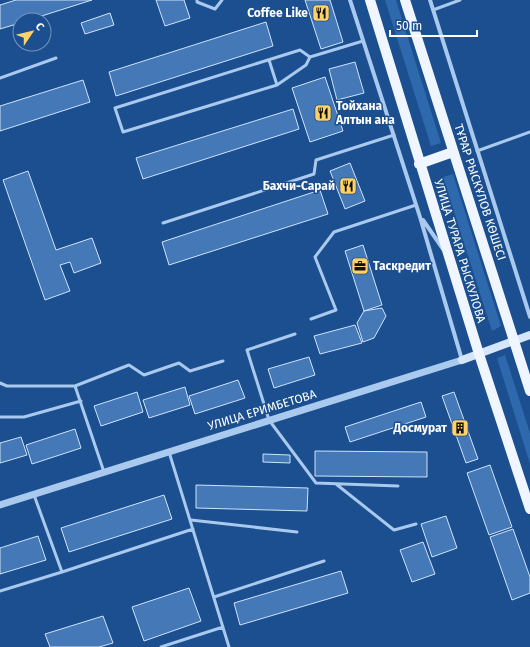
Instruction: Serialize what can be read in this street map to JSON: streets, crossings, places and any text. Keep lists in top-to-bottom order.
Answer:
{
  "streets": {
    "main road": ["ТҰРАР РЫСКҰЛОВ КӨШЕСІ", "УЛИЦА ТУРАРА РЫСКУЛОВА", "УЛИЦА ЕРИМБЕТОВА"]
  },
  "crossings": [
    ["ТҰРАР РЫСКҰЛОВ КӨШЕСІ", "УЛИЦА ЕРИМБЕТОВА"],
    ["УЛИЦА ТУРАРА РЫСКУЛОВА", "УЛИЦА ЕРИМБЕТОВА"]
  ],
  "places": {
    "restaurant": ["Coffee Like", "Тойхана Алтын ана", "Бахчи-Сарай"],
    "office": ["Таскредит"],
    "building": ["Досмурат"]
  },
  "scale_bar": "50 m",
  "north": "top right"
}
